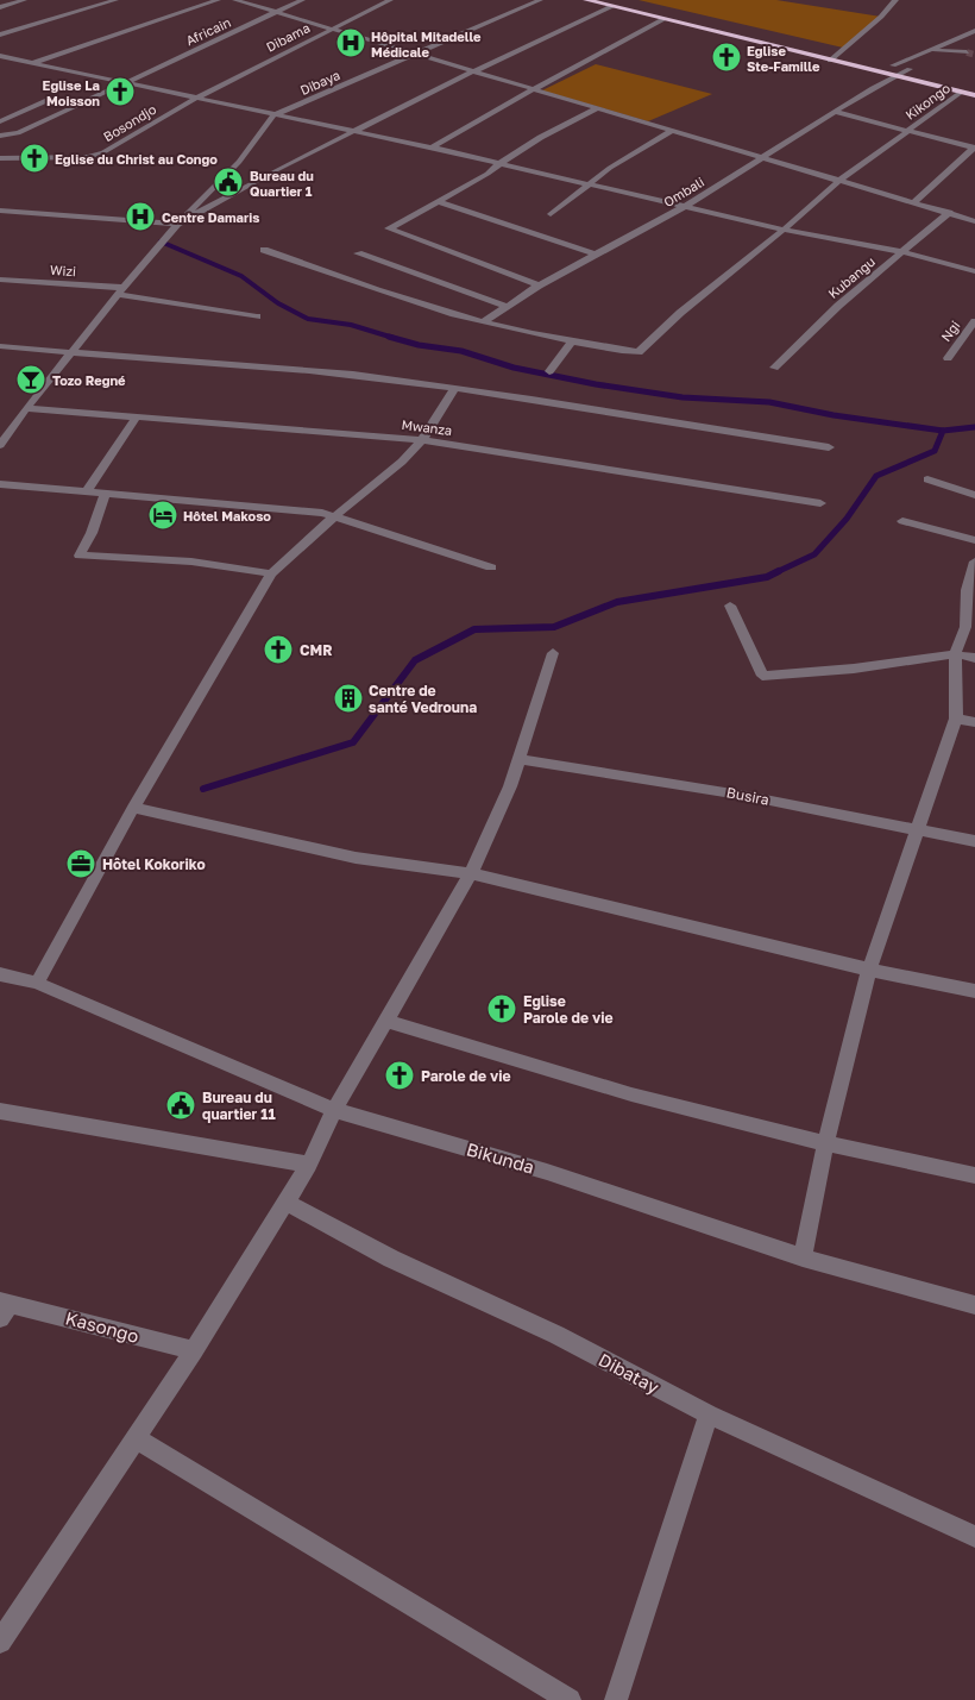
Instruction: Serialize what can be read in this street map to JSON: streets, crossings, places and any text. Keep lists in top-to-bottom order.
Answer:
{
  "streets": {
    "street": [
      "Africain",
      "Dibama",
      "Dibaya",
      "Kikongo",
      "Bosondjo",
      "Ombali",
      "Wizi",
      "Kubangu",
      "Ngi",
      "Mwanza",
      "Busira",
      "Bikunda",
      "Kasongo",
      "Dibatay"
    ]
  },
  "crossings": [
    ["Dibama", "Bosondjo"],
    ["Kikongo", "Ombali"]
  ],
  "places": {
    "hospital": ["Hôpital Mitadelle Médicale", "Centre Damaris"],
    "church": [
      "Eglise Ste-Famille",
      "Eglise La Moisson",
      "Eglise du Christ au Congo",
      "CMR",
      "Eglise Parole de vie",
      "Parole de vie"
    ],
    "public building": ["Bureau du Quartier 1", "Bureau du quartier 11"],
    "bar": ["Tozo Regné"],
    "hotel": ["Hôtel Makoso"],
    "building": ["Centre de santé Vedrouna"],
    "office": ["Hôtel Kokoriko"]
  }
}
